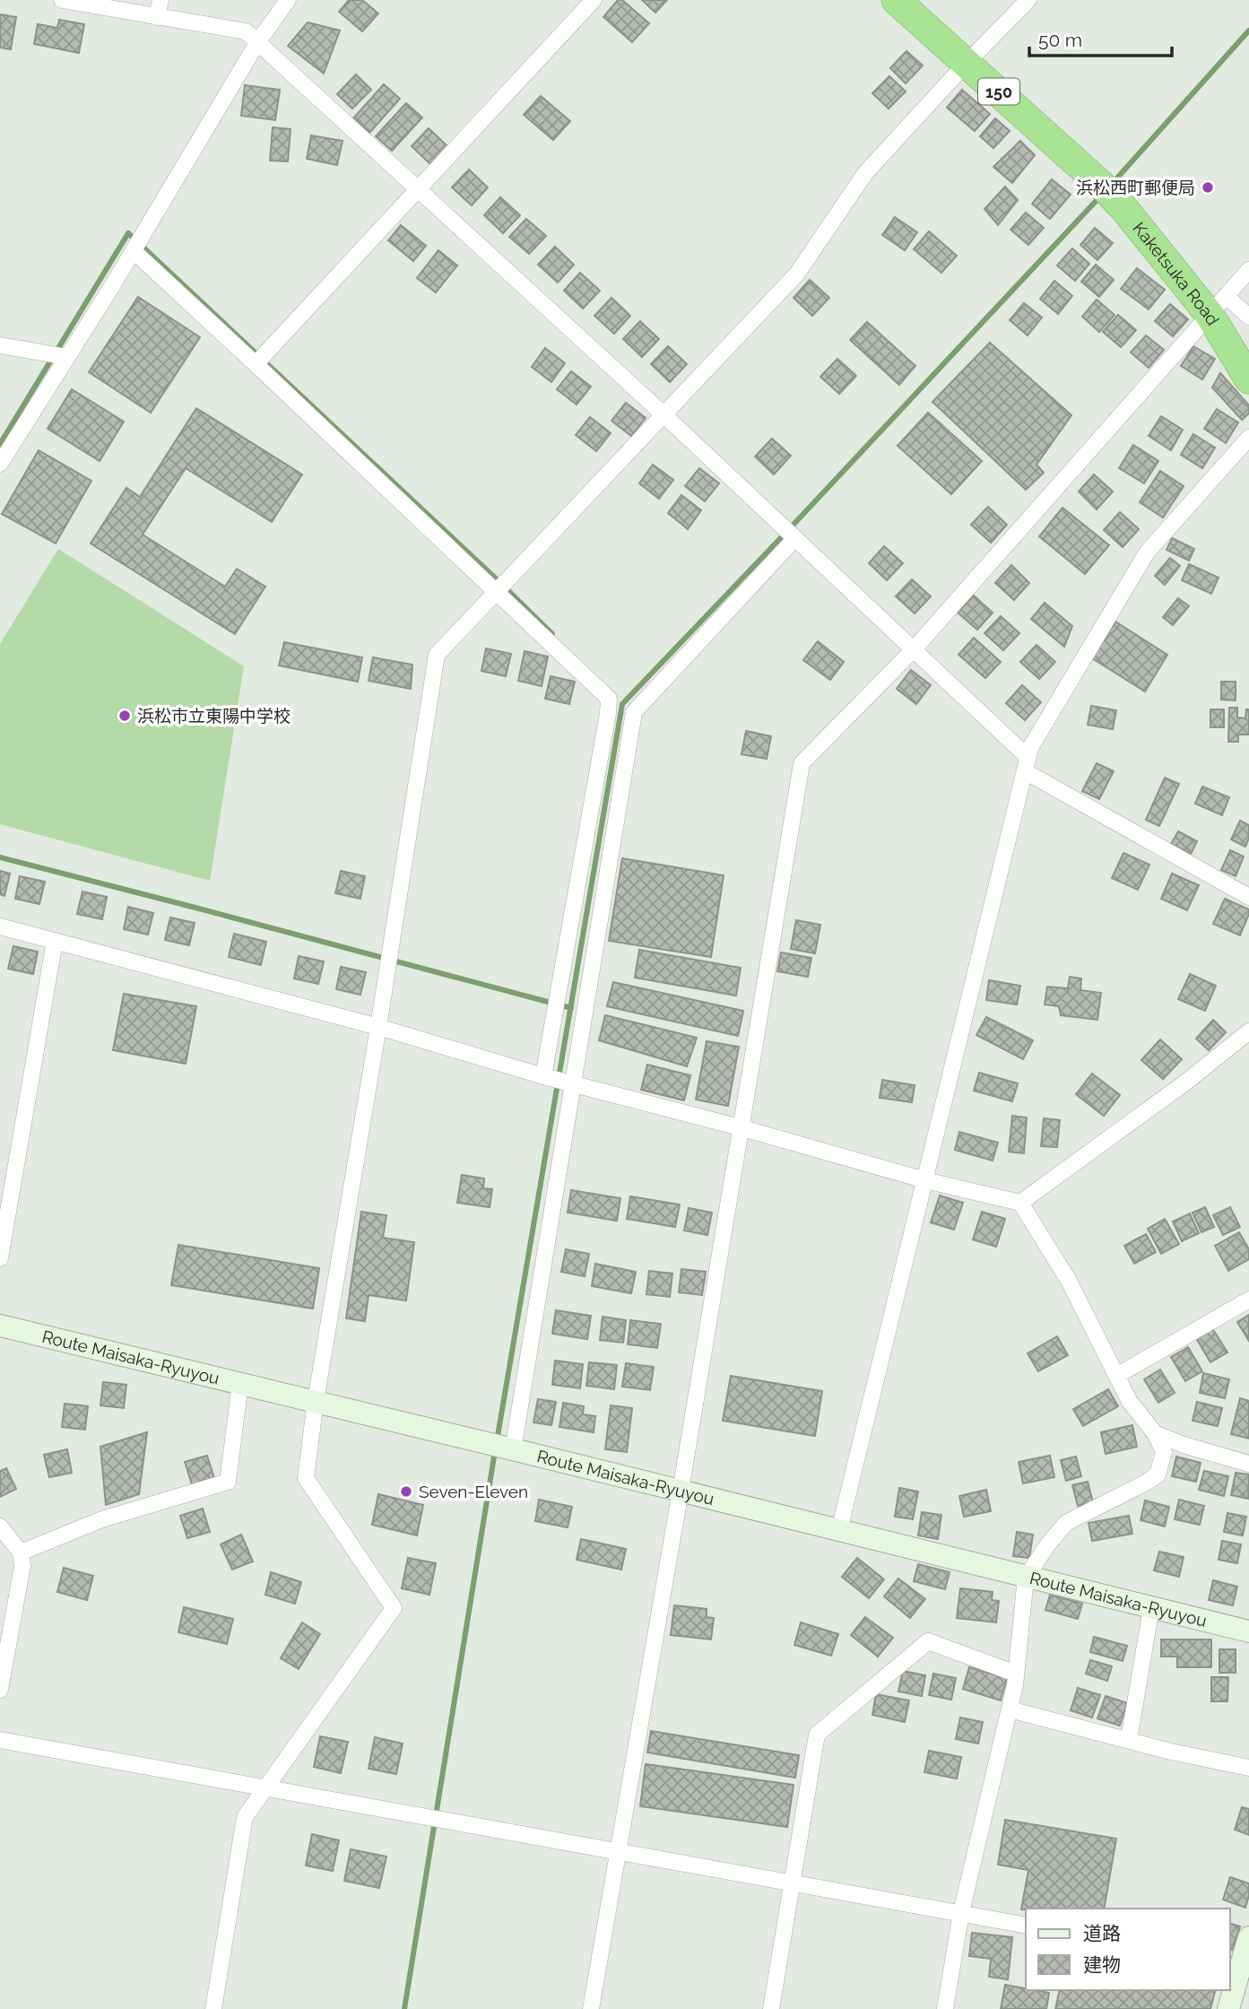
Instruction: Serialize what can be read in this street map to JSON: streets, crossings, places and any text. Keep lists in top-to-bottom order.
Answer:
{
  "streets": {
    "highway": ["150", "Kaketsuka Road"],
    "main road": ["Route Maisaka-Ryuyou"]
  },
  "places": ["浜松西町郵便局", "浜松市立東陽中学校", "Seven-Eleven"],
  "legend": ["道路", "建物"],
  "scale_bar": "50 m"
}
